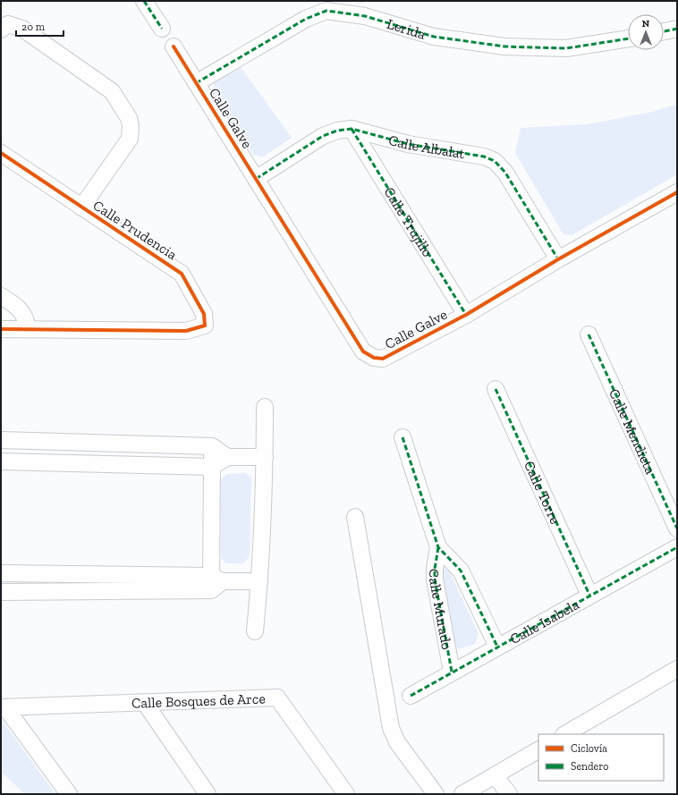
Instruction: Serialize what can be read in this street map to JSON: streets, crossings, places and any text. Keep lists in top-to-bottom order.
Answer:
{
  "streets": {
    "street": [
      "Lerida",
      "Calle Galve",
      "Calle Albalat",
      "Calle Trujillo",
      "Calle Prudencia",
      "Calle Mendieta",
      "Calle Torre",
      "Calle Murado",
      "Calle Isabela",
      "Calle Bosques de Arce"
    ]
  },
  "crossings": [
    ["Lerida", "Calle Galve"],
    ["Calle Galve", "Calle Albalat"],
    ["Calle Galve", "Calle Trujillo"],
    ["Calle Albalat", "Calle Trujillo"],
    ["Calle Torre", "Calle Isabela"],
    ["Calle Murado", "Calle Isabela"]
  ],
  "legend": ["Ciclovía", "Sendero"],
  "scale_bar": "20 m",
  "north": "top"
}
